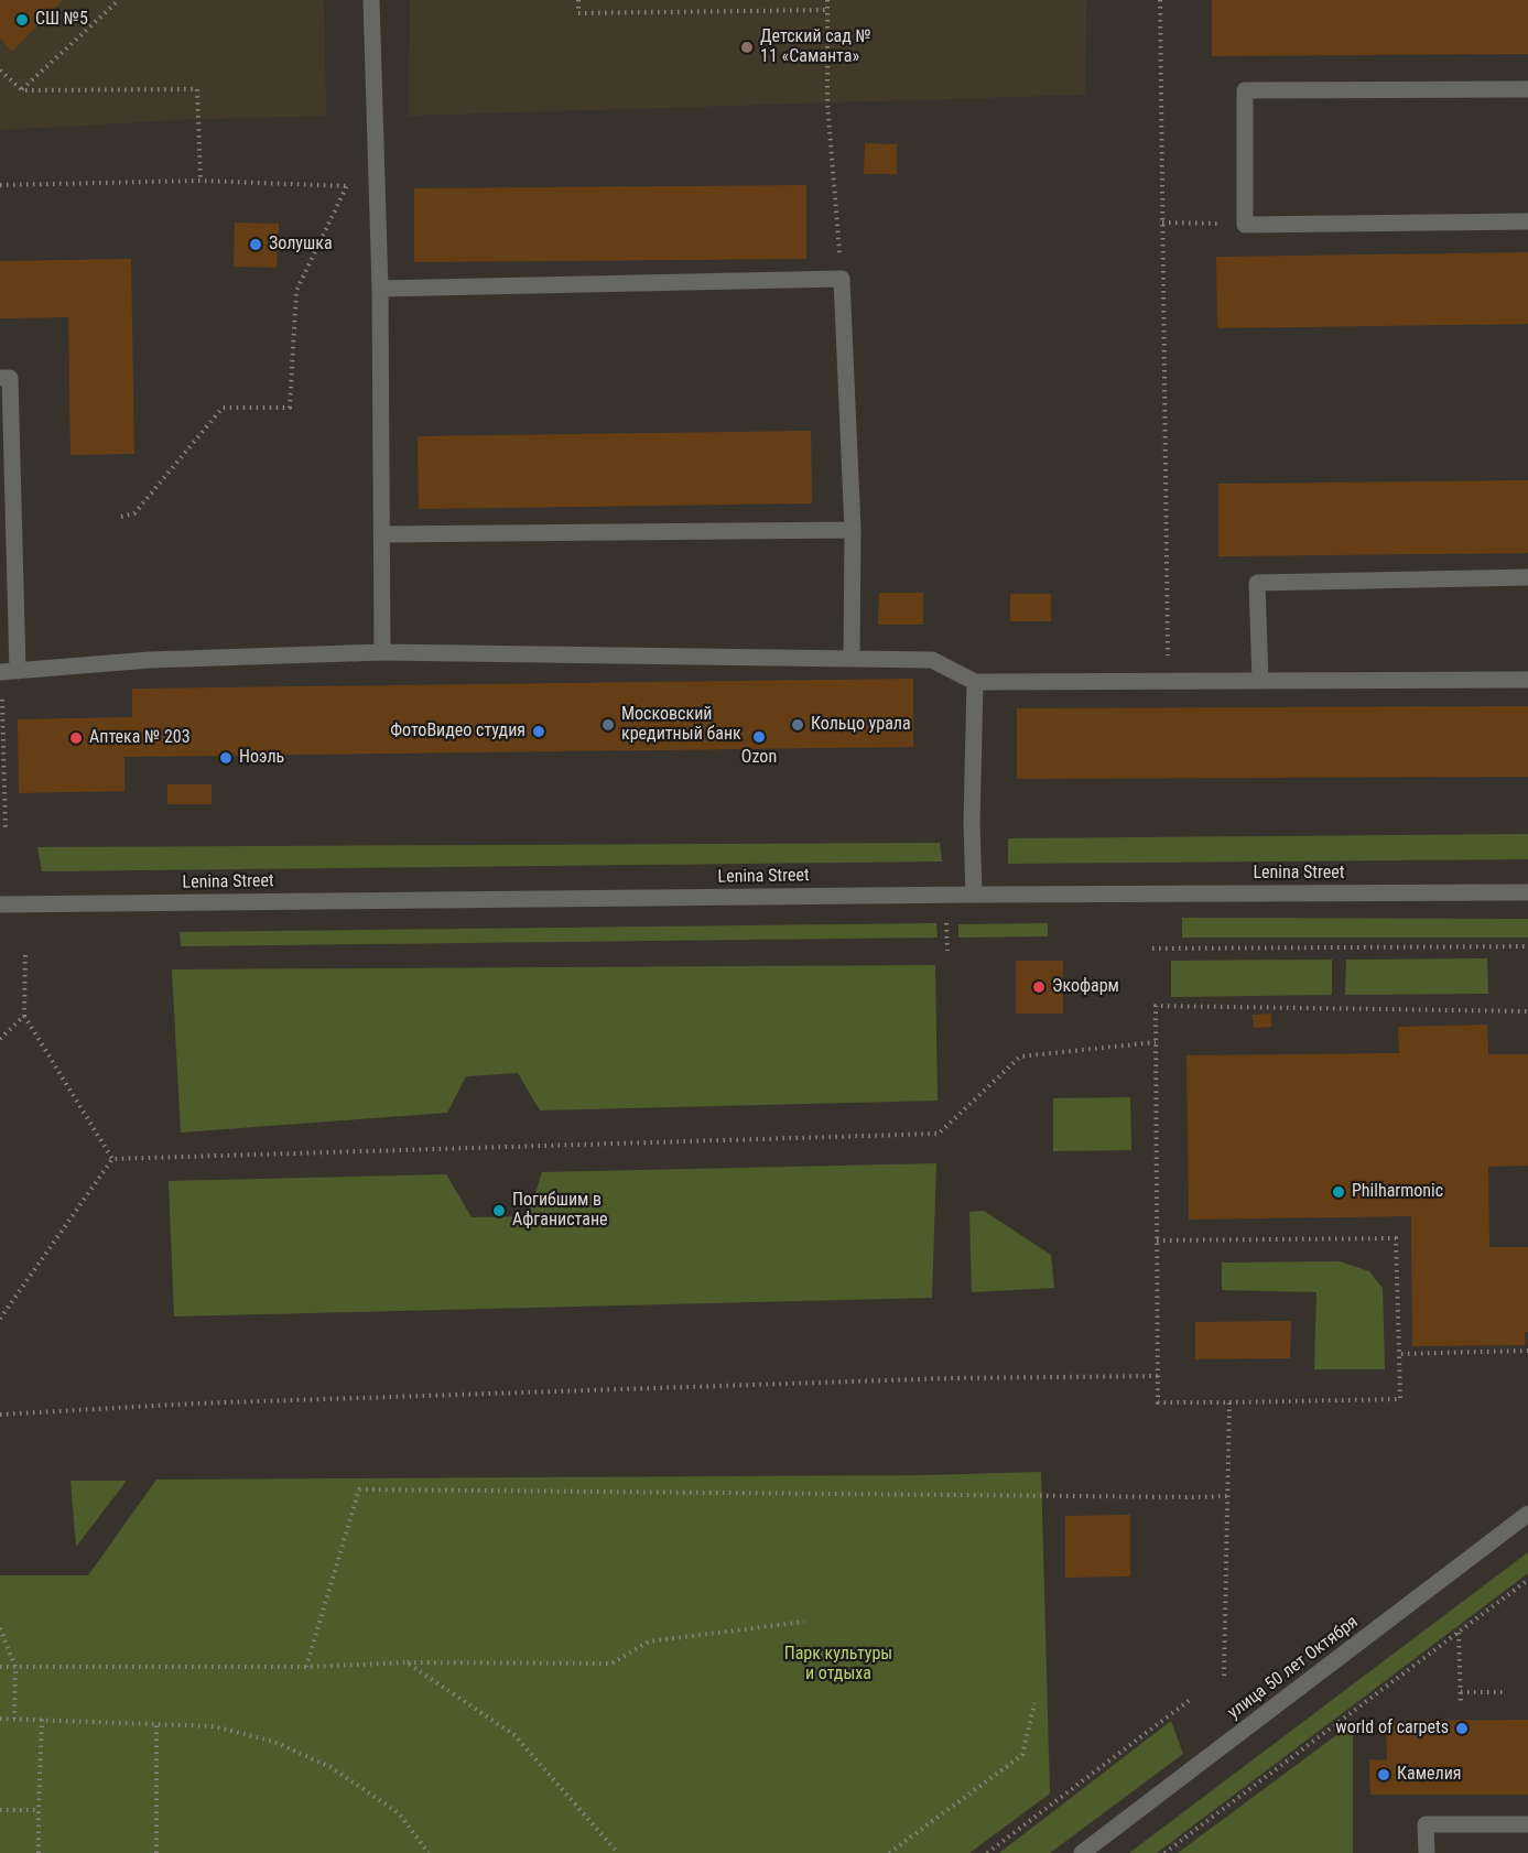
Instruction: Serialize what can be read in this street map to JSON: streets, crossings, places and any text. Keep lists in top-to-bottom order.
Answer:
{
  "streets": {
    "street": ["Lenina Street", "улица 50 лет Октября"]
  },
  "parks": ["Парк культуры и отдыха"],
  "places": [
    "СШ №5",
    "Детский сад № 11 «Саманта»",
    "Золушка",
    "Московский кредитный банк",
    "Кольцо урала",
    "ФотоВидео студия",
    "Ozon",
    "Аптека № 203",
    "Ноэль",
    "Экофарм",
    "Philharmonic",
    "Погибшим в Афганистане",
    "world of carpets",
    "Камелия"
  ]
}
